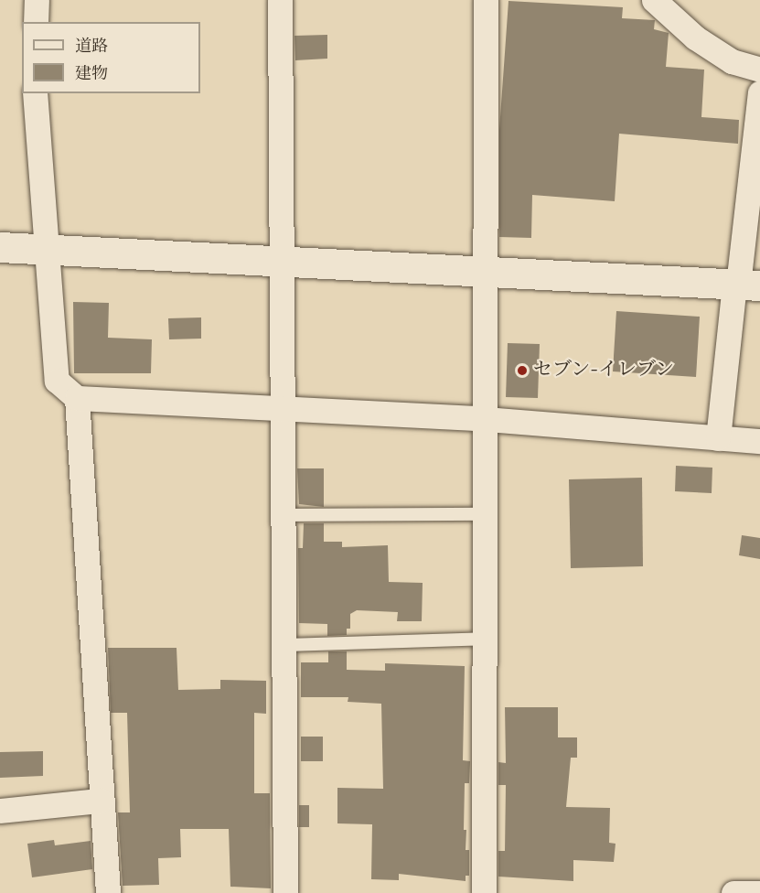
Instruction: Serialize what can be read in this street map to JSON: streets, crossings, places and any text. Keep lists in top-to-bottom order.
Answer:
{
  "places": ["セブン-イレブン"],
  "legend": ["道路", "建物"]
}
